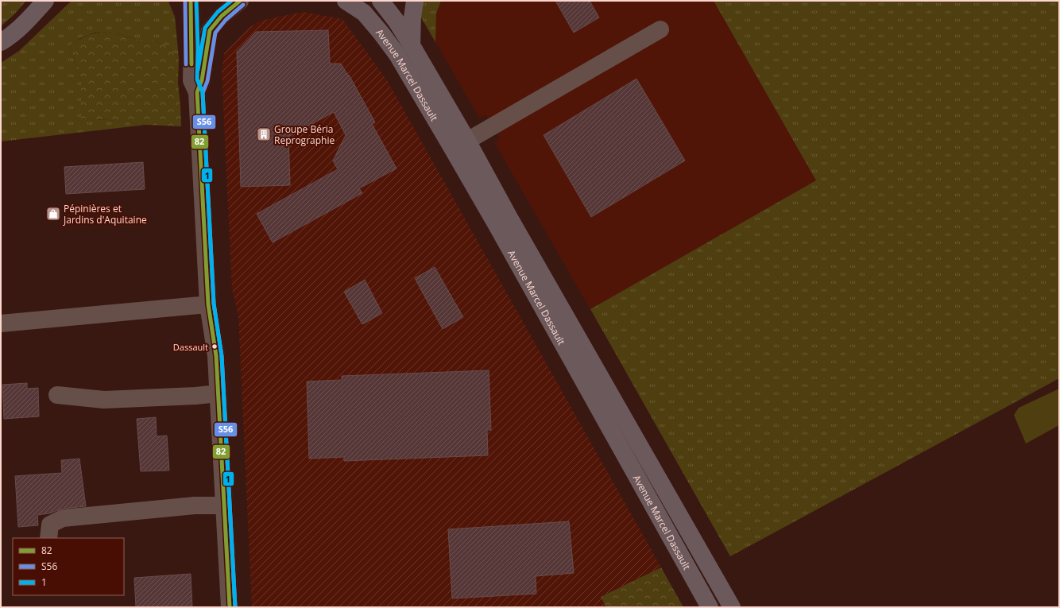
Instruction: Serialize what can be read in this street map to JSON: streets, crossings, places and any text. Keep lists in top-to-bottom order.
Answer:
{
  "streets": {
    "main road": ["Avenue Marcel Dassault"]
  },
  "places": {
    "building": ["Groupe Béria Reprographie"],
    "shop": ["Pépinières et Jardins d'Aquitaine"],
    "other": ["Dassault"]
  },
  "lines": ["transit line 82", "transit line S56", "transit line 1"],
  "legend": ["82", "S56", "1"]
}
